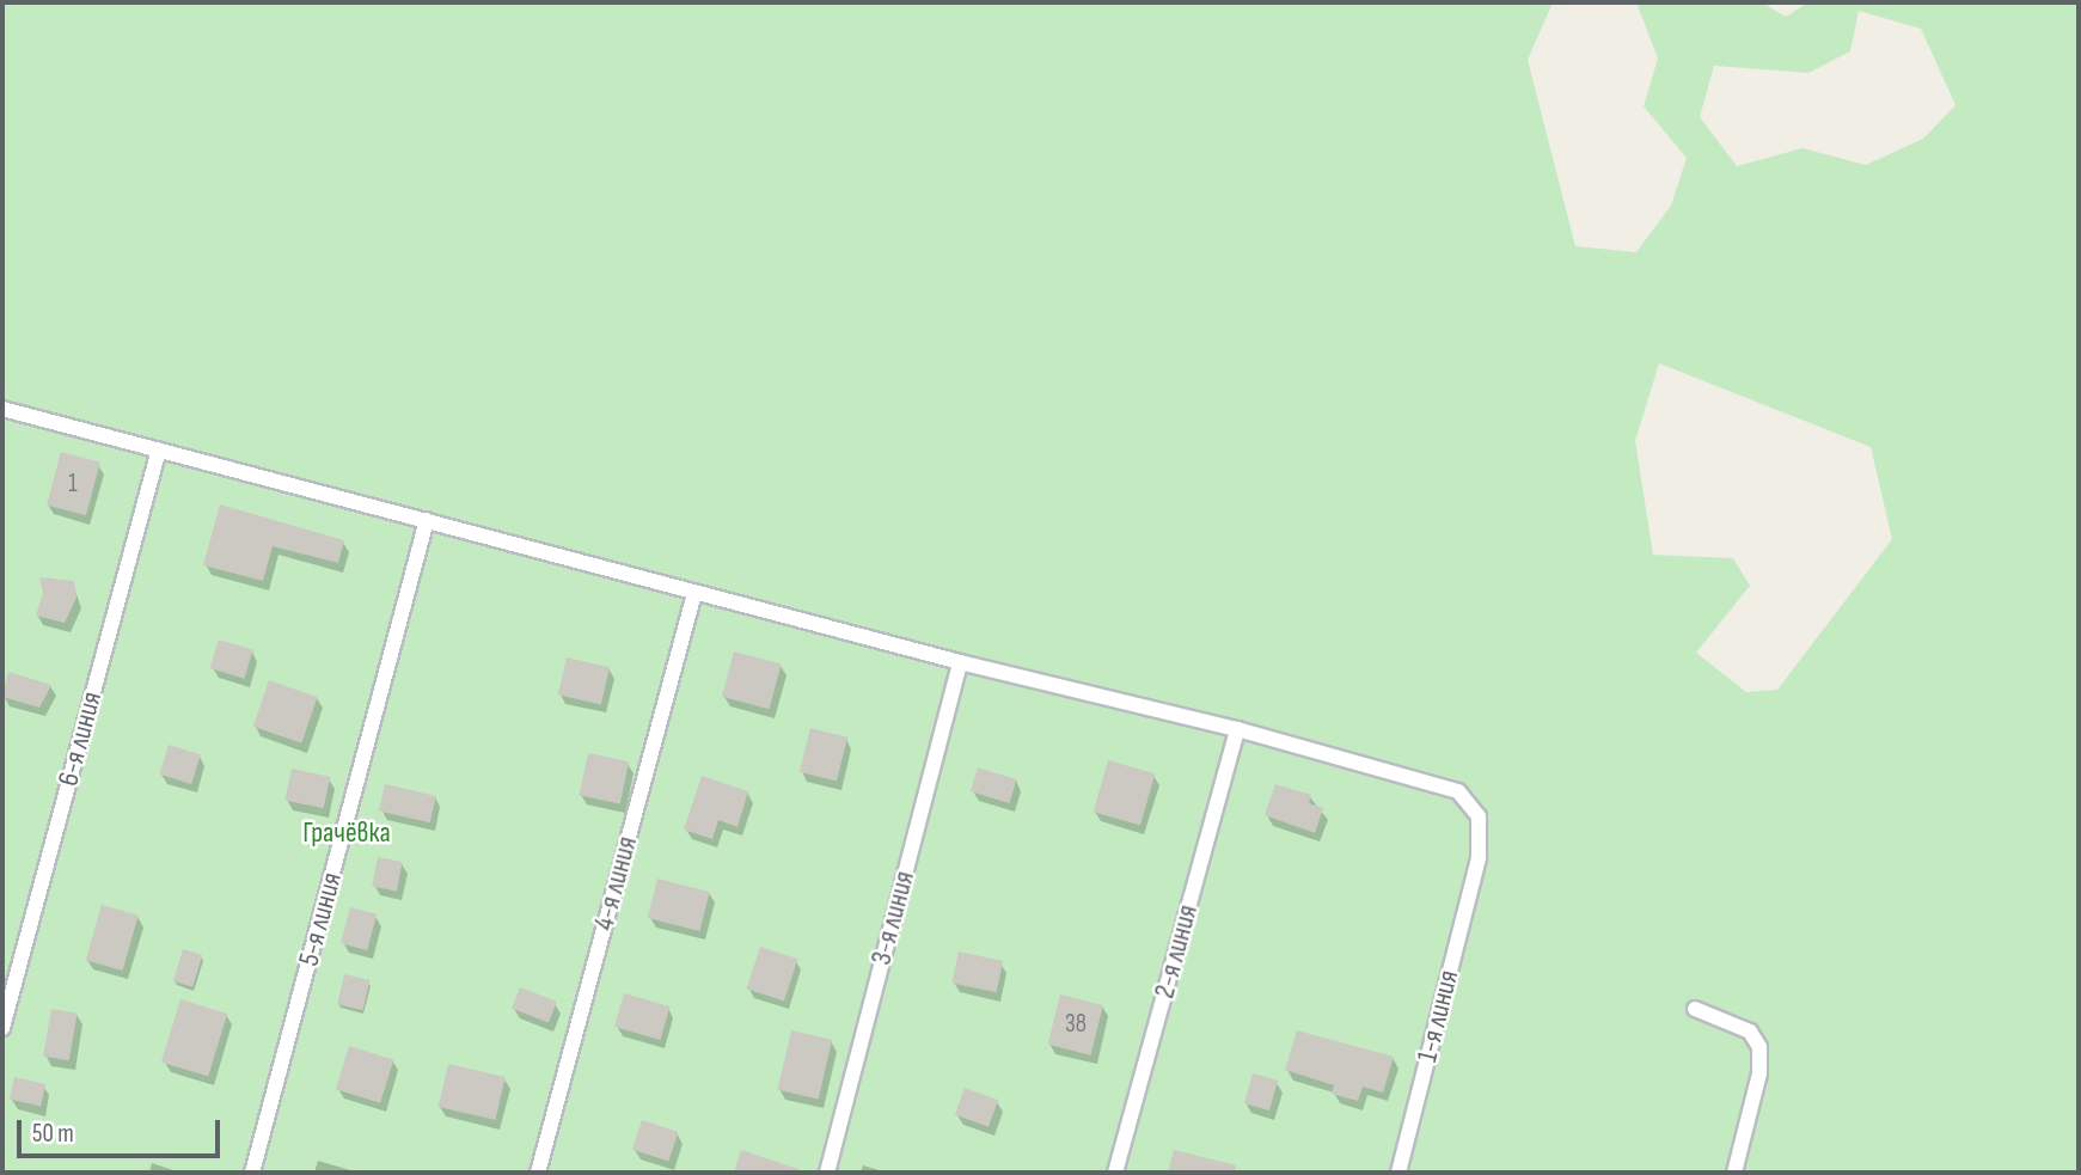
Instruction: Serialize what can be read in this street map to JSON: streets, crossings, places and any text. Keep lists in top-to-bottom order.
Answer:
{
  "streets": {
    "lane": [
      "6-я линия",
      "4-я линия",
      "3-я линия",
      "5-я линия",
      "2-я линия",
      "1-я линия"
    ]
  },
  "crossings": [
    ["6-я линия", "1-я линия"],
    ["4-я линия", "1-я линия"],
    ["3-я линия", "1-я линия"],
    ["5-я линия", "1-я линия"],
    ["2-я линия", "1-я линия"]
  ],
  "parks": ["Грачёвка"],
  "house_numbers": ["1", "38"],
  "scale_bar": "50 m"
}
